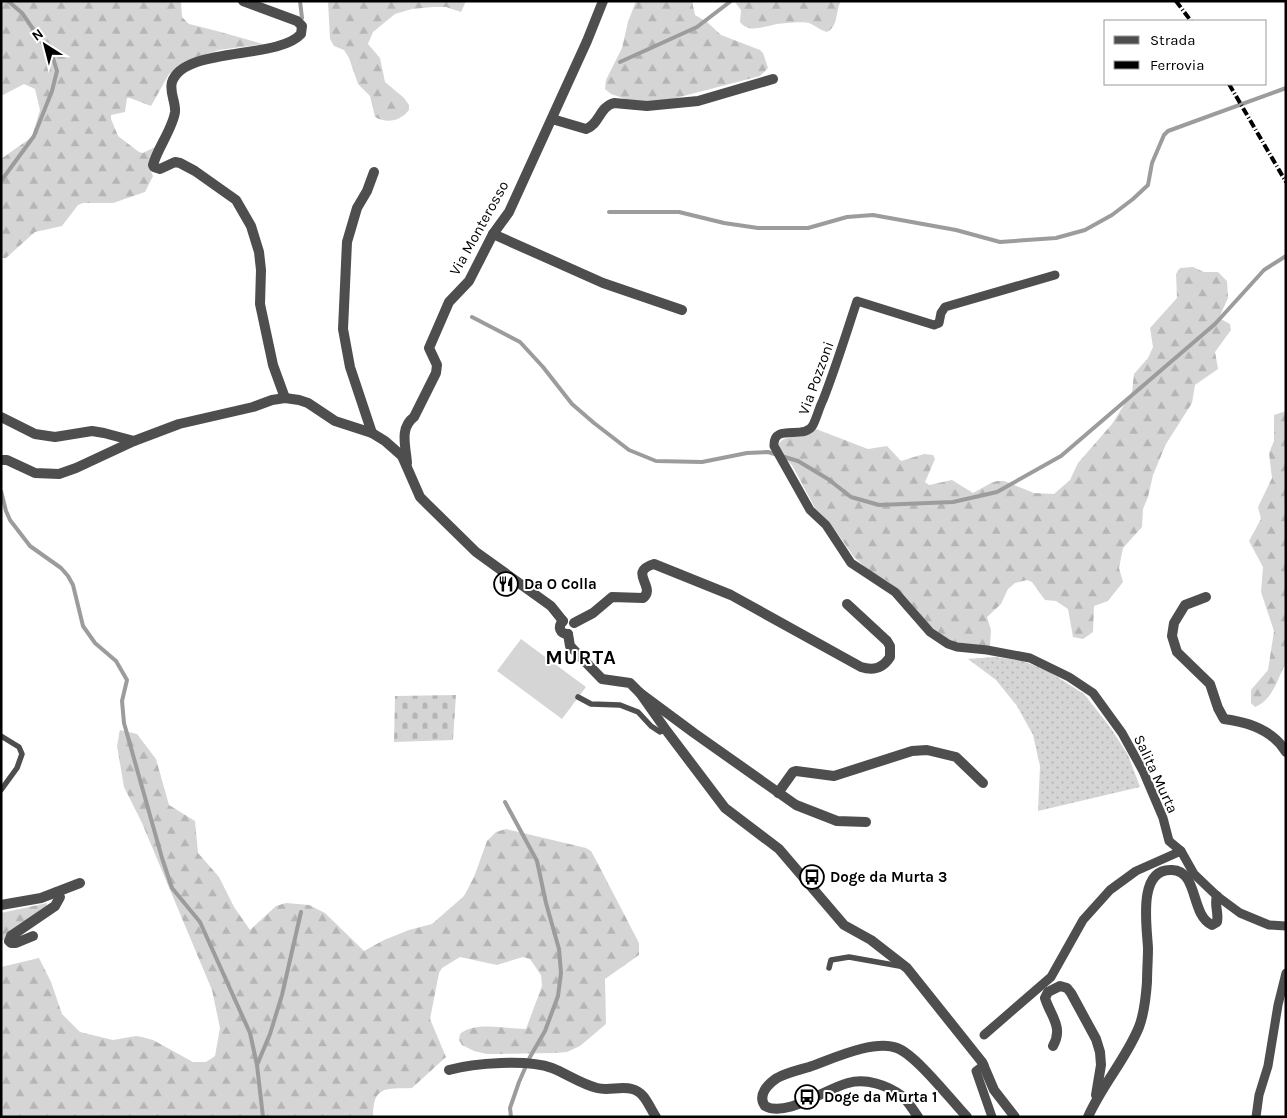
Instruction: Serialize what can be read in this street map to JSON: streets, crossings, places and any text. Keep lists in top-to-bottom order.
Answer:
{
  "streets": {
    "street": ["Via Monterosso", "Via Pozzoni", "Salita Murta"]
  },
  "crossings": [
    ["Via Pozzoni", "Salita Murta"]
  ],
  "districts": ["MURTA"],
  "places": {
    "restaurant": ["Da O Colla"],
    "bus stop": ["Doge da Murta 3", "Doge da Murta 1"]
  },
  "legend": ["Strada", "Ferrovia"],
  "north": "top left"
}
